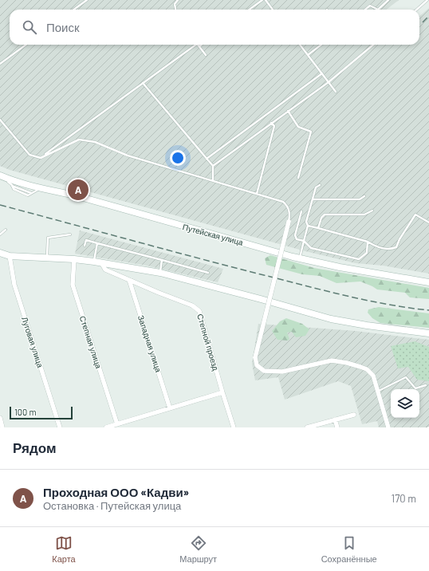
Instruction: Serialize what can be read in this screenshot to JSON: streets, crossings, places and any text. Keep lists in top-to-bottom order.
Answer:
{
  "streets": {
    "main road": ["Путейская улица"],
    "street": [
      "Луговая улица",
      "Степная улица",
      "Степной проезд",
      "Западная улица"
    ]
  },
  "crossings": [
    ["Степной проезд", "Западная улица"]
  ],
  "scale_bar": "100 m",
  "page": {
    "search": "Поиск",
    "pins": "A",
    "scale": "100 m",
    "heading": "Рядом",
    "list": [
      {
        "mark": "A",
        "name": "Проходная ООО «Кадви»",
        "note": "Остановка · Путейская улица",
        "value": "170 m"
      }
    ],
    "nav": ["Карта", "Маршрут", "Сохранённые"]
  }
}
